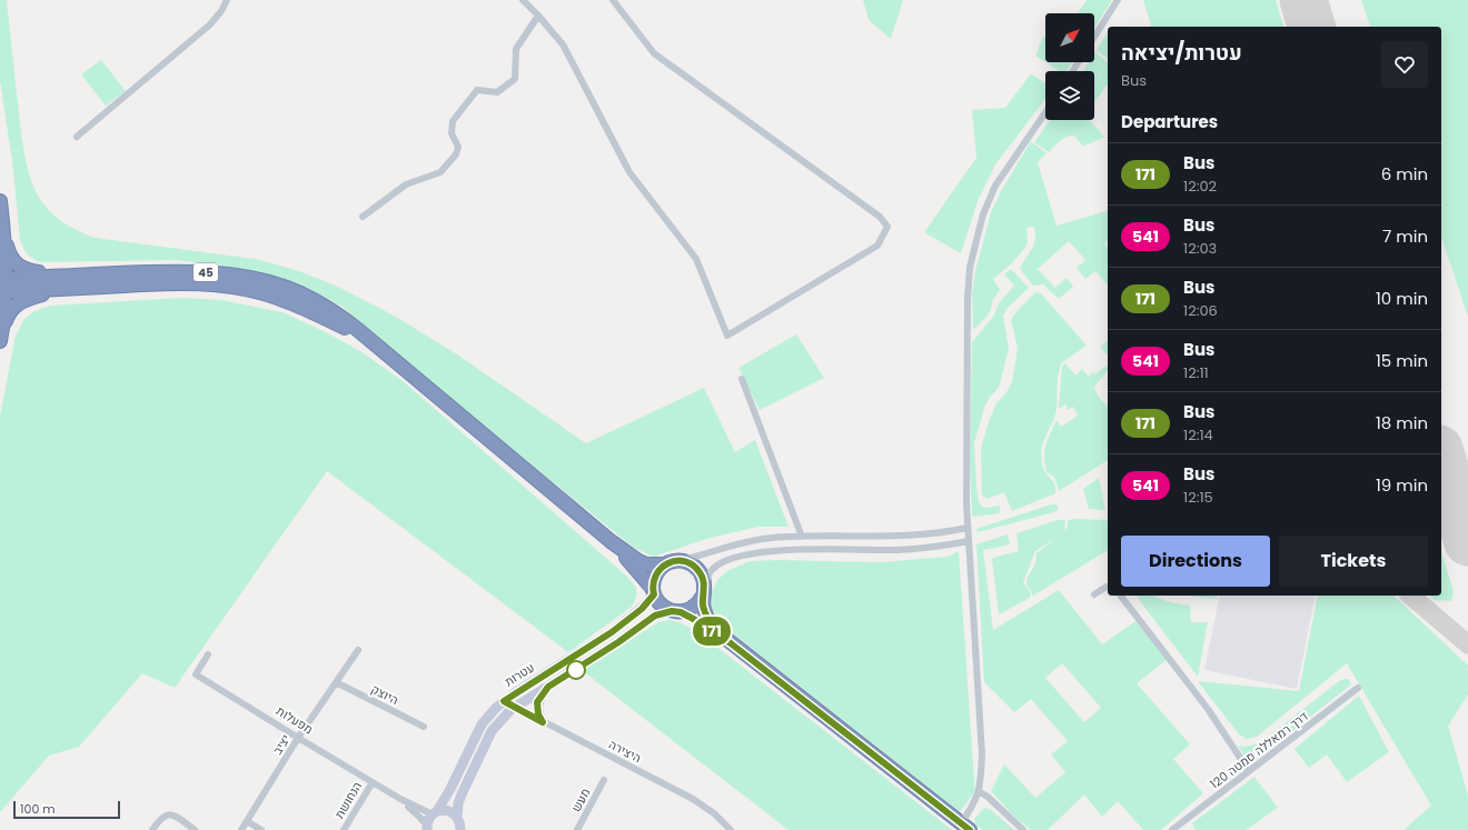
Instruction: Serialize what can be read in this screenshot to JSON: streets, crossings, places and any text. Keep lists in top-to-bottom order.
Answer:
{
  "streets": {
    "highway": ["45"],
    "street": [
      "עטרות",
      "היוצק",
      "מפעלות",
      "יציב",
      "דרך רמאללה סמטה 120",
      "היצירה",
      "הנחושת",
      "מעש"
    ]
  },
  "crossings": [
    ["45", "עטרות"],
    ["עטרות", "מפעלות"],
    ["עטרות", "היצירה"],
    ["היוצק", "יציב"],
    ["מפעלות", "יציב"],
    ["מפעלות", "הנחושת"]
  ],
  "lines": ["bus line 171"],
  "scale_bar": "100 m",
  "north": "top right",
  "page": {
    "on_map": "171",
    "heading": [
      ["עטרות/יציאה", "Bus"],
      "Departures"
    ],
    "list": [
      {
        "mark": "171",
        "name": "Bus",
        "note": "12:02",
        "value": "6 min"
      },
      {
        "mark": "541",
        "name": "Bus",
        "note": "12:03",
        "value": "7 min"
      },
      {
        "mark": "171",
        "name": "Bus",
        "note": "12:06",
        "value": "10 min"
      },
      {
        "mark": "541",
        "name": "Bus",
        "note": "12:11",
        "value": "15 min"
      },
      {
        "mark": "171",
        "name": "Bus",
        "note": "12:14",
        "value": "18 min"
      },
      {
        "mark": "541",
        "name": "Bus",
        "note": "12:15",
        "value": "19 min"
      }
    ],
    "buttons": ["Directions", "Tickets"],
    "scale": "100 m"
  }
}
